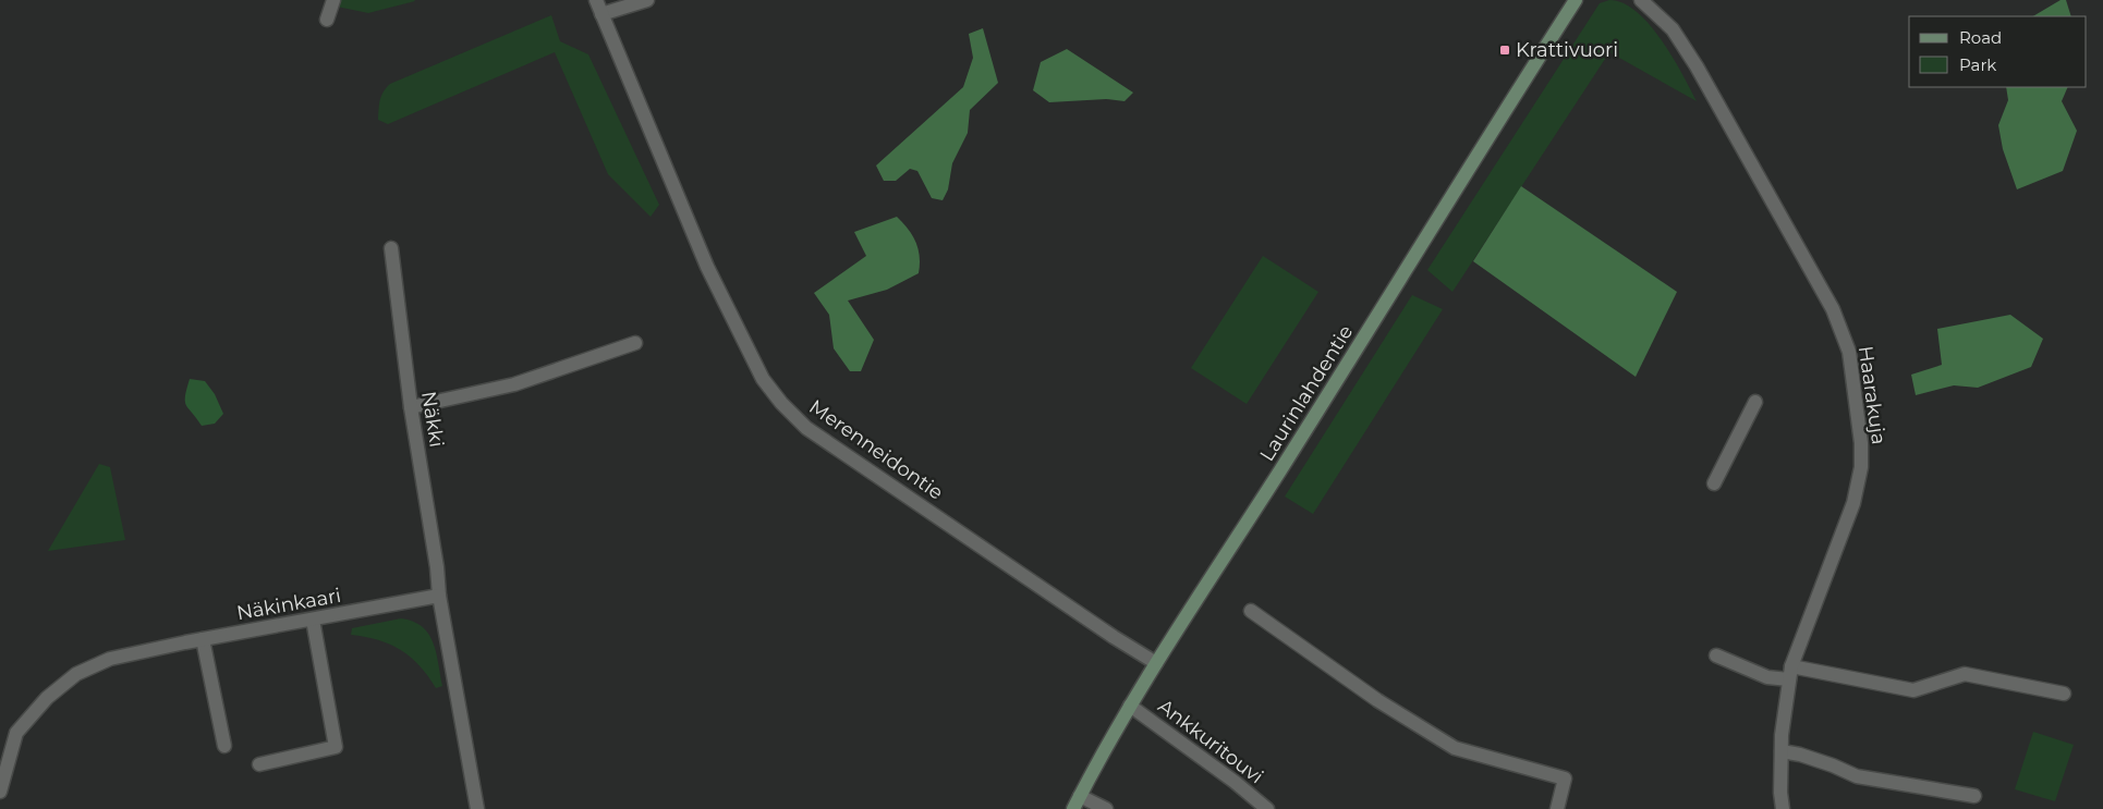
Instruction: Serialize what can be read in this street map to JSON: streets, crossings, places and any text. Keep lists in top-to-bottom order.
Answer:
{
  "streets": {
    "street": [
      "Laurinlahdentie",
      "Haarakuja",
      "Näkki",
      "Merenneidontie",
      "Näkinkaari",
      "Ankkuritouvi"
    ]
  },
  "crossings": [
    ["Laurinlahdentie", "Merenneidontie"],
    ["Laurinlahdentie", "Ankkuritouvi"],
    ["Näkki", "Näkinkaari"]
  ],
  "places": {
    "transit": ["Krattivuori"]
  },
  "legend": ["Road", "Park"]
}
